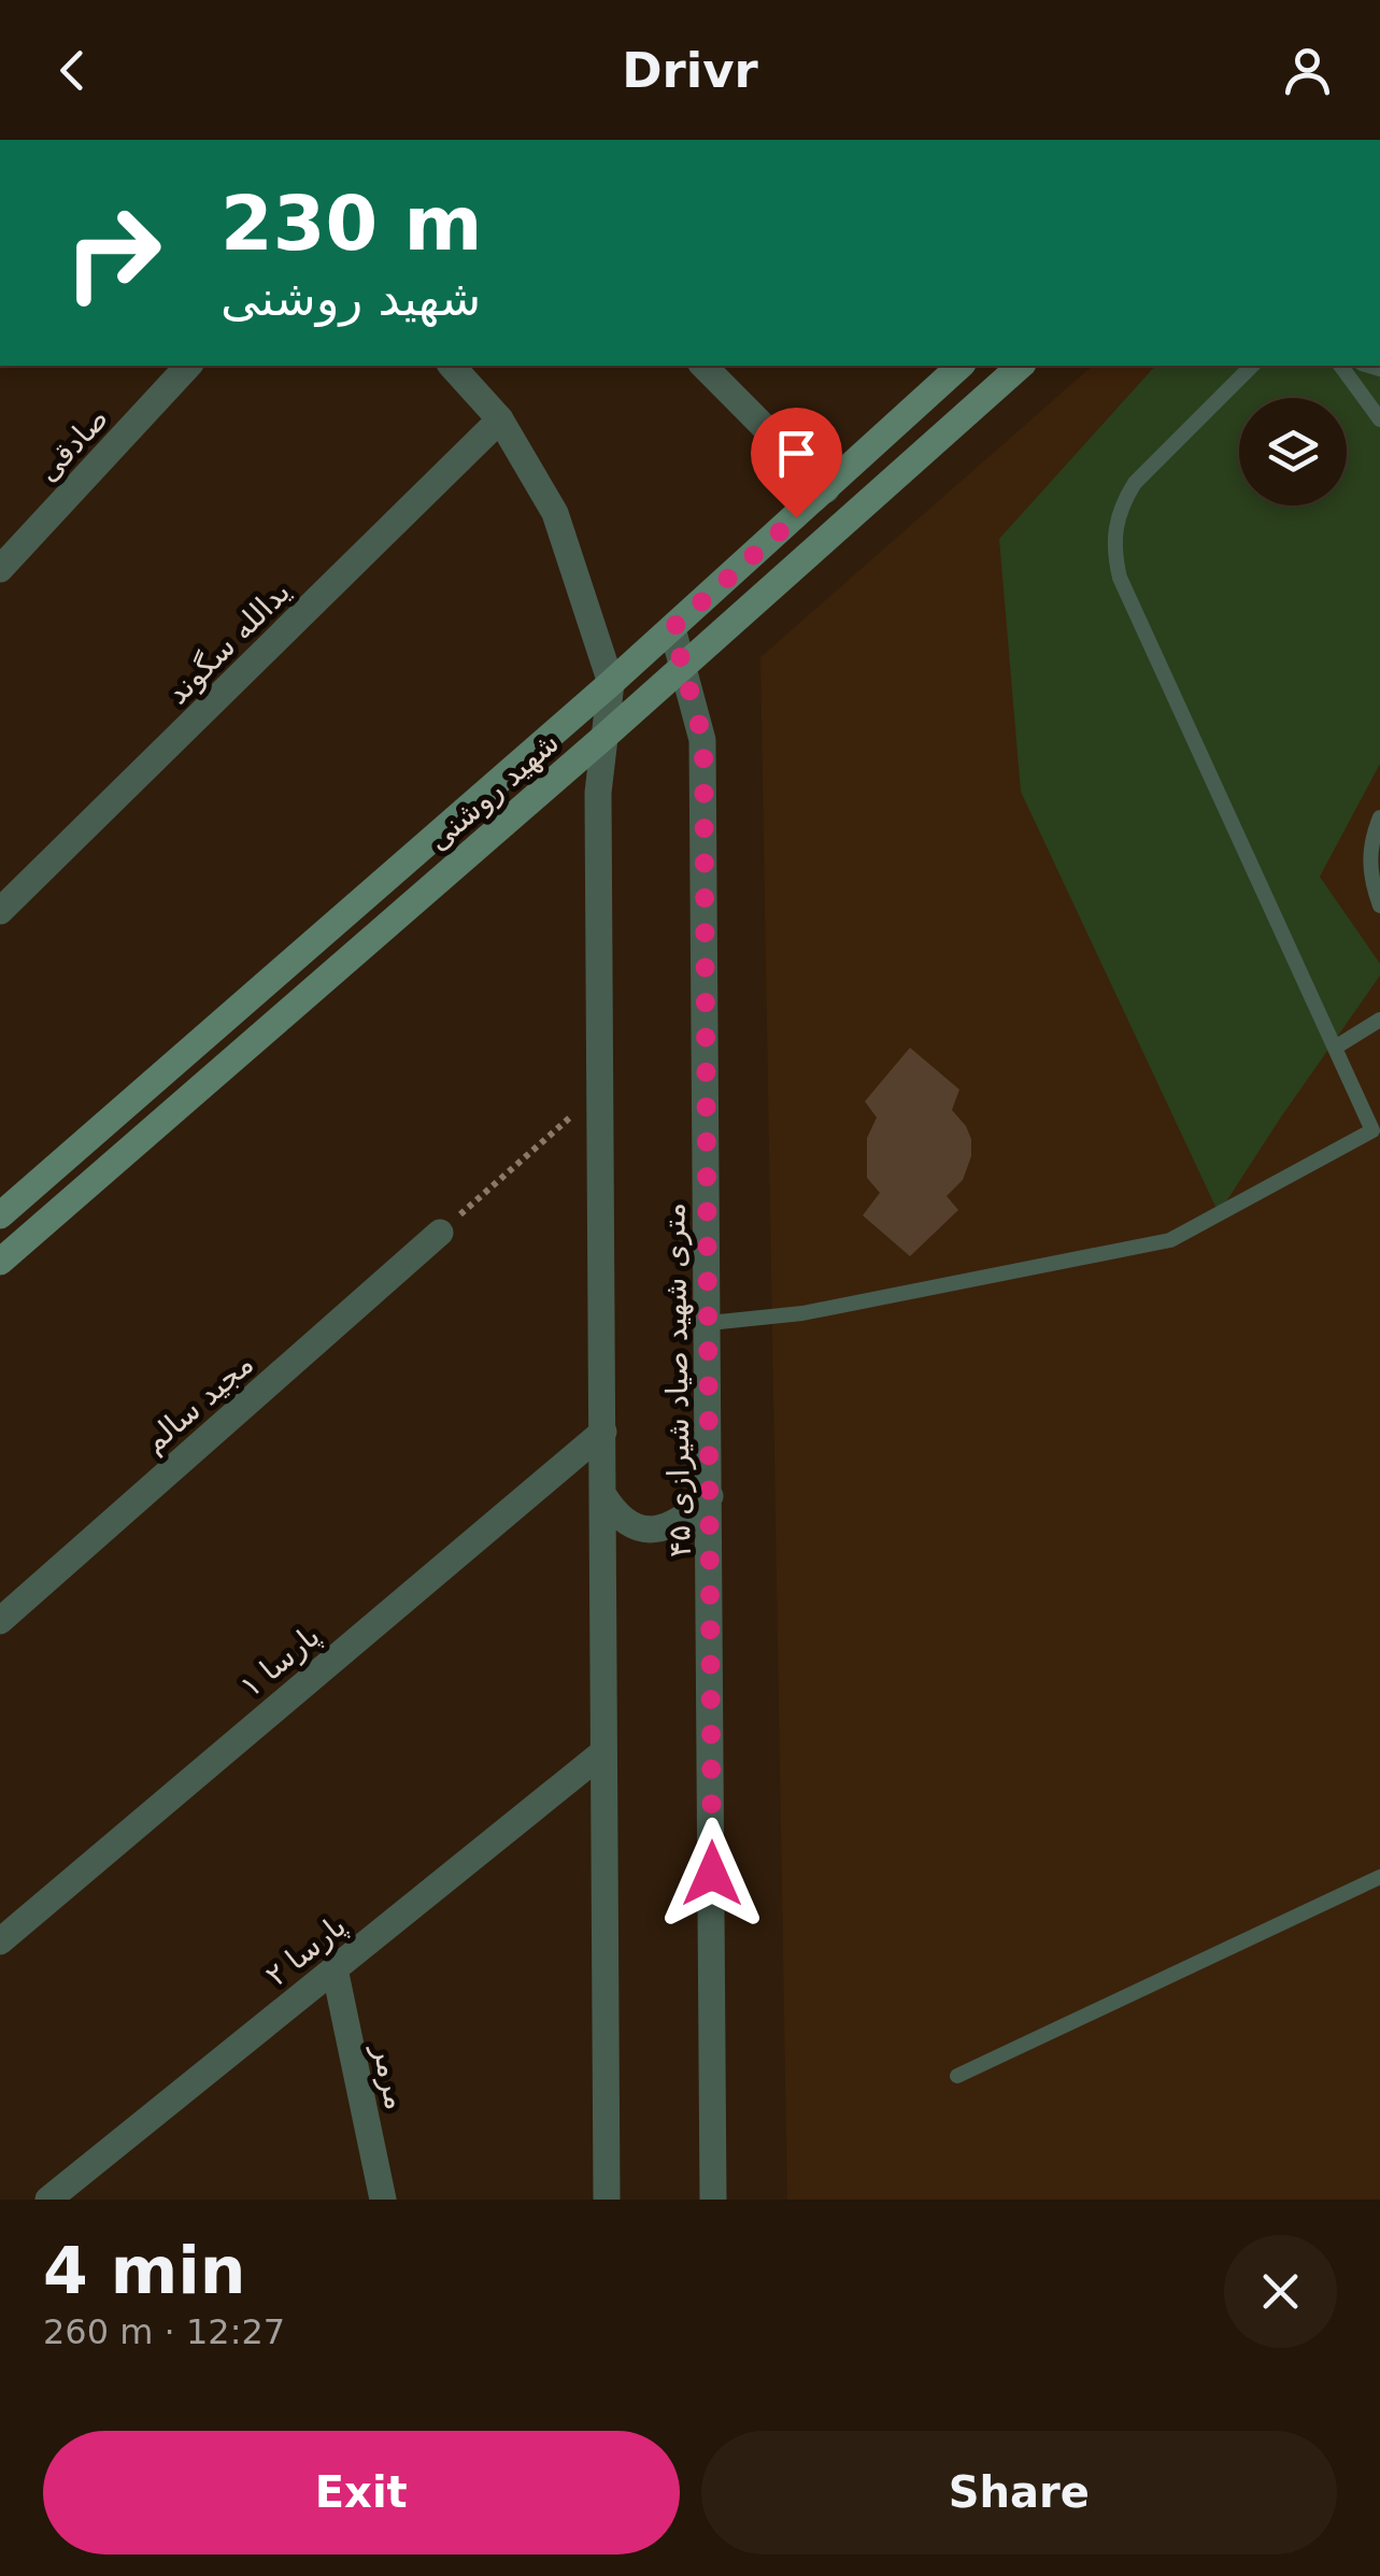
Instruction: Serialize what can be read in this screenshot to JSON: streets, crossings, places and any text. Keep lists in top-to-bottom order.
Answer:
{
  "streets": {
    "main road": ["شهید روشنی"],
    "street": [
      "صادقی",
      "یدالله سگوند",
      "۴۵ متری شهید صیاد شیرازی",
      "مجید سالم",
      "پارسا ۱",
      "پارسا ۲",
      "مرمر"
    ]
  },
  "crossings": [
    ["شهید روشنی", "۴۵ متری شهید صیاد شیرازی"],
    ["پارسا ۲", "مرمر"]
  ],
  "page": {
    "header": "Drivr",
    "turn": ["230 m", "شهید روشنی"],
    "heading": ["4 min", "260 m · 12:27"],
    "buttons": ["Exit", "Share"]
  }
}
